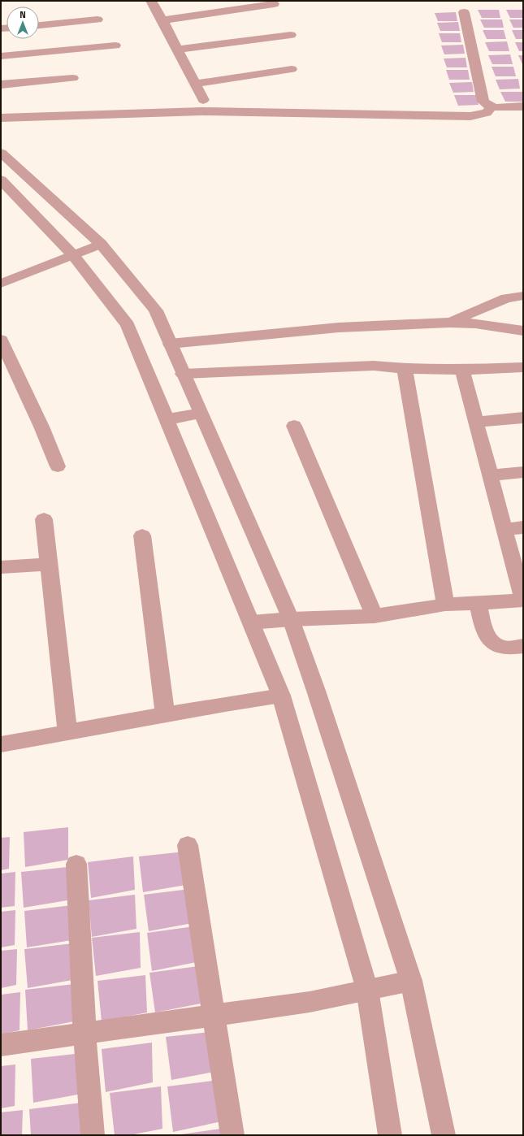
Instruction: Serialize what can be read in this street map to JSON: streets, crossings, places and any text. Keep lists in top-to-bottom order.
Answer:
{
  "north": "top"
}
